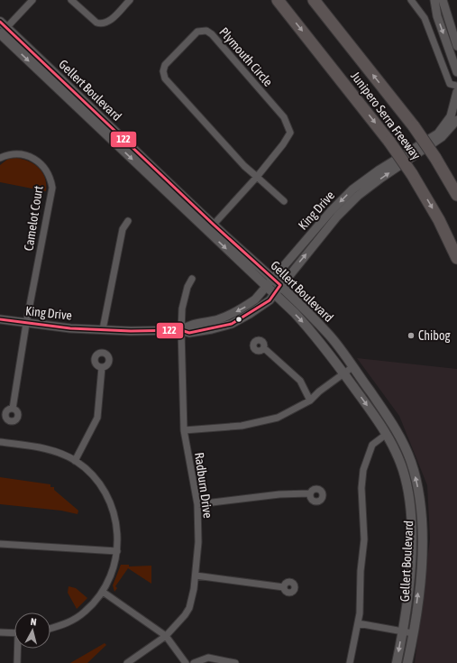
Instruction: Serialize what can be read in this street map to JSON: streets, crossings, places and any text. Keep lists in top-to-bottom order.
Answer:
{
  "streets": {
    "highway": ["Junipero Serra Freeway"],
    "main road": ["Gellert Boulevard"],
    "street": [
      "Plymouth Circle",
      "King Drive",
      "Camelot Court",
      "Radburn Drive"
    ]
  },
  "crossings": [
    ["Plymouth Circle", "Gellert Boulevard"],
    ["Gellert Boulevard", "King Drive"],
    ["King Drive", "Camelot Court"],
    ["King Drive", "Radburn Drive"]
  ],
  "places": ["Chibog"],
  "lines": ["transit line 122"],
  "north": "top"
}
